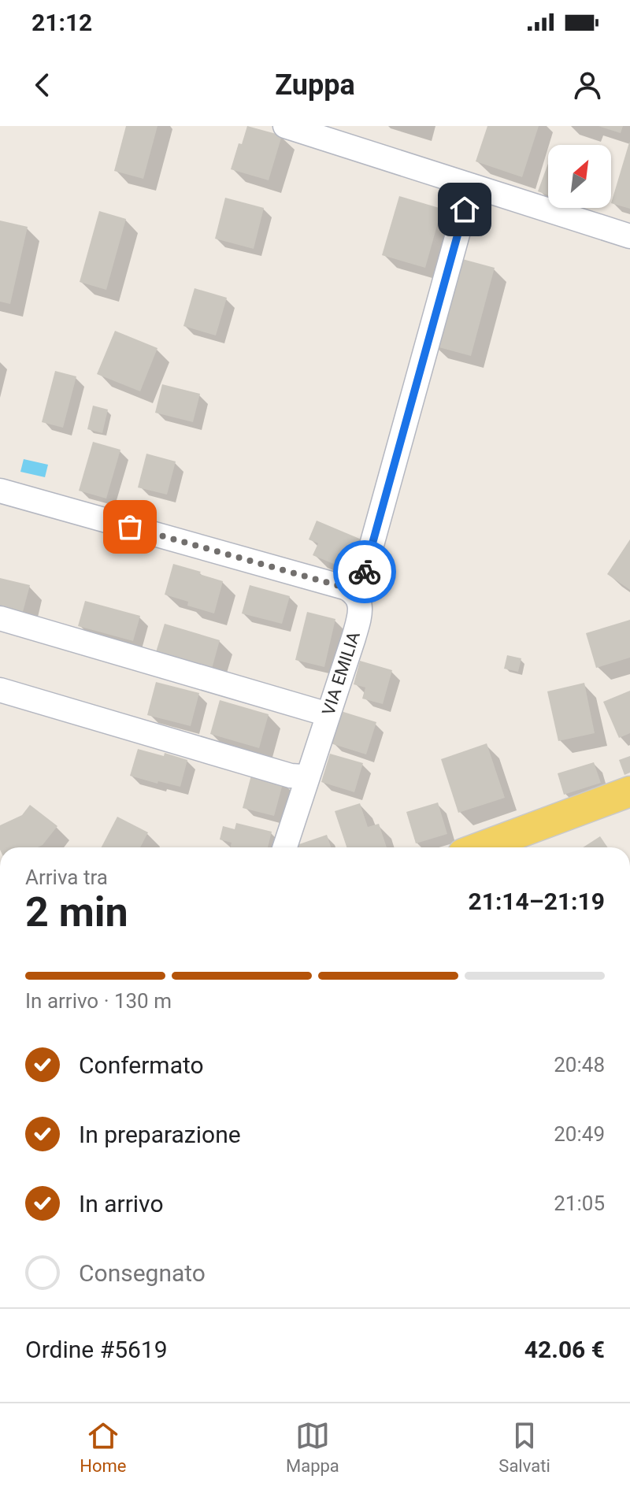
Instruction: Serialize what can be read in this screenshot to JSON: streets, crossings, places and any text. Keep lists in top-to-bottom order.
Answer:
{
  "streets": {
    "street": ["VIA EMILIA"]
  },
  "north": "top right",
  "page": {
    "status": "21:12",
    "header": "Zuppa",
    "heading": ["2 min", "Arriva tra", "21:14–21:19"],
    "panel": ["Ordine #5619", "42.06 €"],
    "bar": "In arrivo · 130 m",
    "list": [
      ["Confermato", "20:48"],
      ["In preparazione", "20:49"],
      ["In arrivo", "21:05"],
      "Consegnato"
    ],
    "tabs": ["Home", "Mappa", "Salvati"]
  }
}
